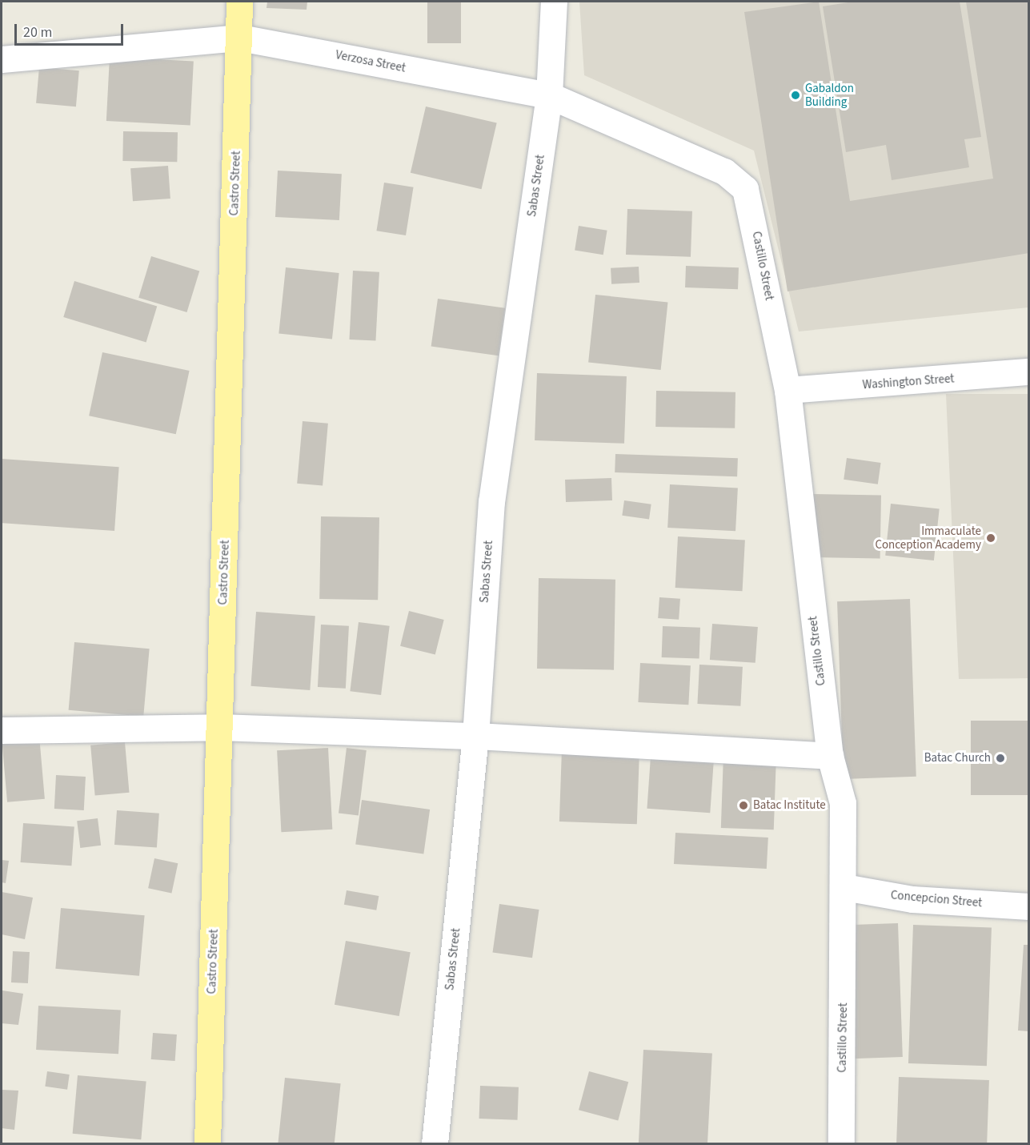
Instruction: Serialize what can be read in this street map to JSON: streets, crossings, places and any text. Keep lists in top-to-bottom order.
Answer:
{
  "streets": {
    "main road": ["Castro Street"],
    "street": [
      "Verzosa Street",
      "Sabas Street",
      "Castillo Street",
      "Washington Street",
      "Concepcion Street"
    ]
  },
  "crossings": [
    ["Verzosa Street", "Castro Street"],
    ["Verzosa Street", "Sabas Street"],
    ["Verzosa Street", "Castillo Street"],
    ["Castillo Street", "Washington Street"],
    ["Castillo Street", "Concepcion Street"]
  ],
  "places": [
    "Gabaldon Building",
    "Immaculate Conception Academy",
    "Batac Church",
    "Batac Institute"
  ],
  "scale_bar": "20 m"
}
